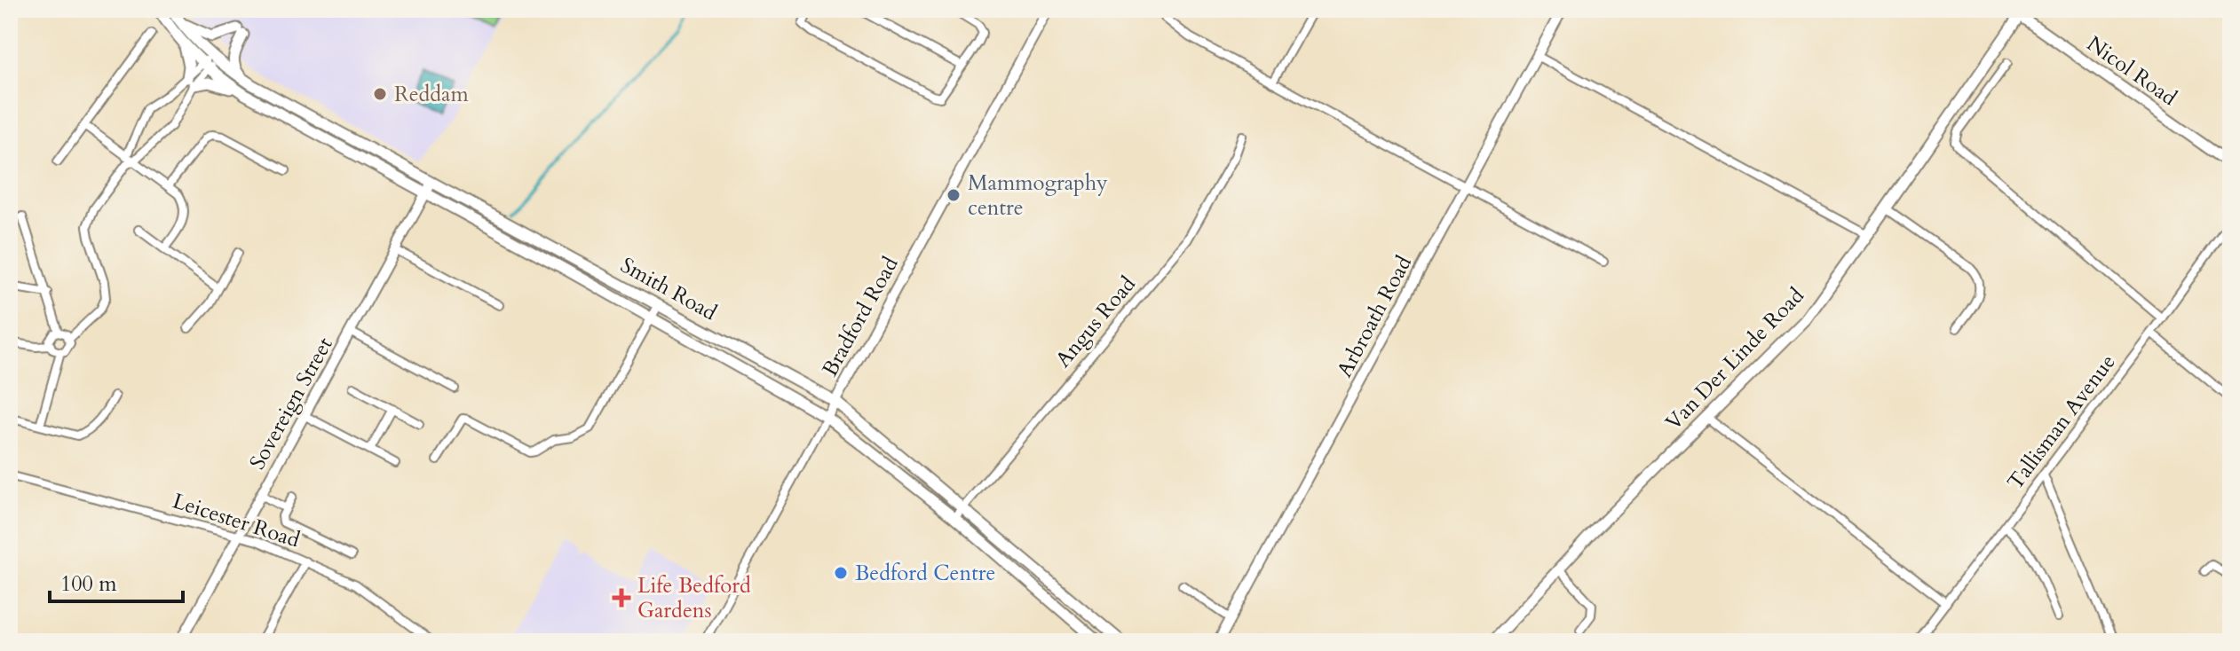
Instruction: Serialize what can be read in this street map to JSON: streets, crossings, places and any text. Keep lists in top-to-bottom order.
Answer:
{
  "streets": {
    "main road": ["Nicol Road", "Smith Road", "Van Der Linde Road"],
    "street": [
      "Bradford Road",
      "Arbroath Road",
      "Angus Road",
      "Sovereign Street",
      "Tallisman Avenue",
      "Leicester Road"
    ]
  },
  "crossings": [
    ["Nicol Road", "Van Der Linde Road"],
    ["Smith Road", "Bradford Road"],
    ["Smith Road", "Angus Road"],
    ["Smith Road", "Sovereign Street"],
    ["Sovereign Street", "Leicester Road"]
  ],
  "places": {
    "other": ["Reddam", "Mammography centre", "Bedford Centre"],
    "health": ["Life Bedford Gardens"]
  },
  "scale_bar": "100 m"
}
